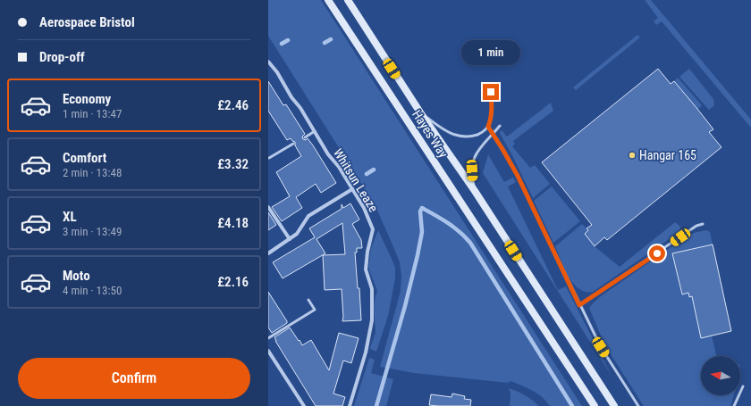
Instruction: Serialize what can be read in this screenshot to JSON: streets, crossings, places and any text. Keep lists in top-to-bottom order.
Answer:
{
  "streets": {
    "street": ["Hayes Way", "Whitsun Leaze"]
  },
  "places": ["Hangar 165"],
  "north": "left",
  "page": {
    "banner": ["Aerospace Bristol", "Drop-off"],
    "bubble": "1 min",
    "list": [
      {
        "name": "Economy",
        "note": "1 min · 13:47",
        "value": "£2.46"
      },
      {
        "name": "Comfort",
        "note": "2 min · 13:48",
        "value": "£3.32"
      },
      {
        "name": "XL",
        "note": "3 min · 13:49",
        "value": "£4.18"
      },
      {
        "name": "Moto",
        "note": "4 min · 13:50",
        "value": "£2.16"
      }
    ],
    "buttons": "Confirm"
  }
}
